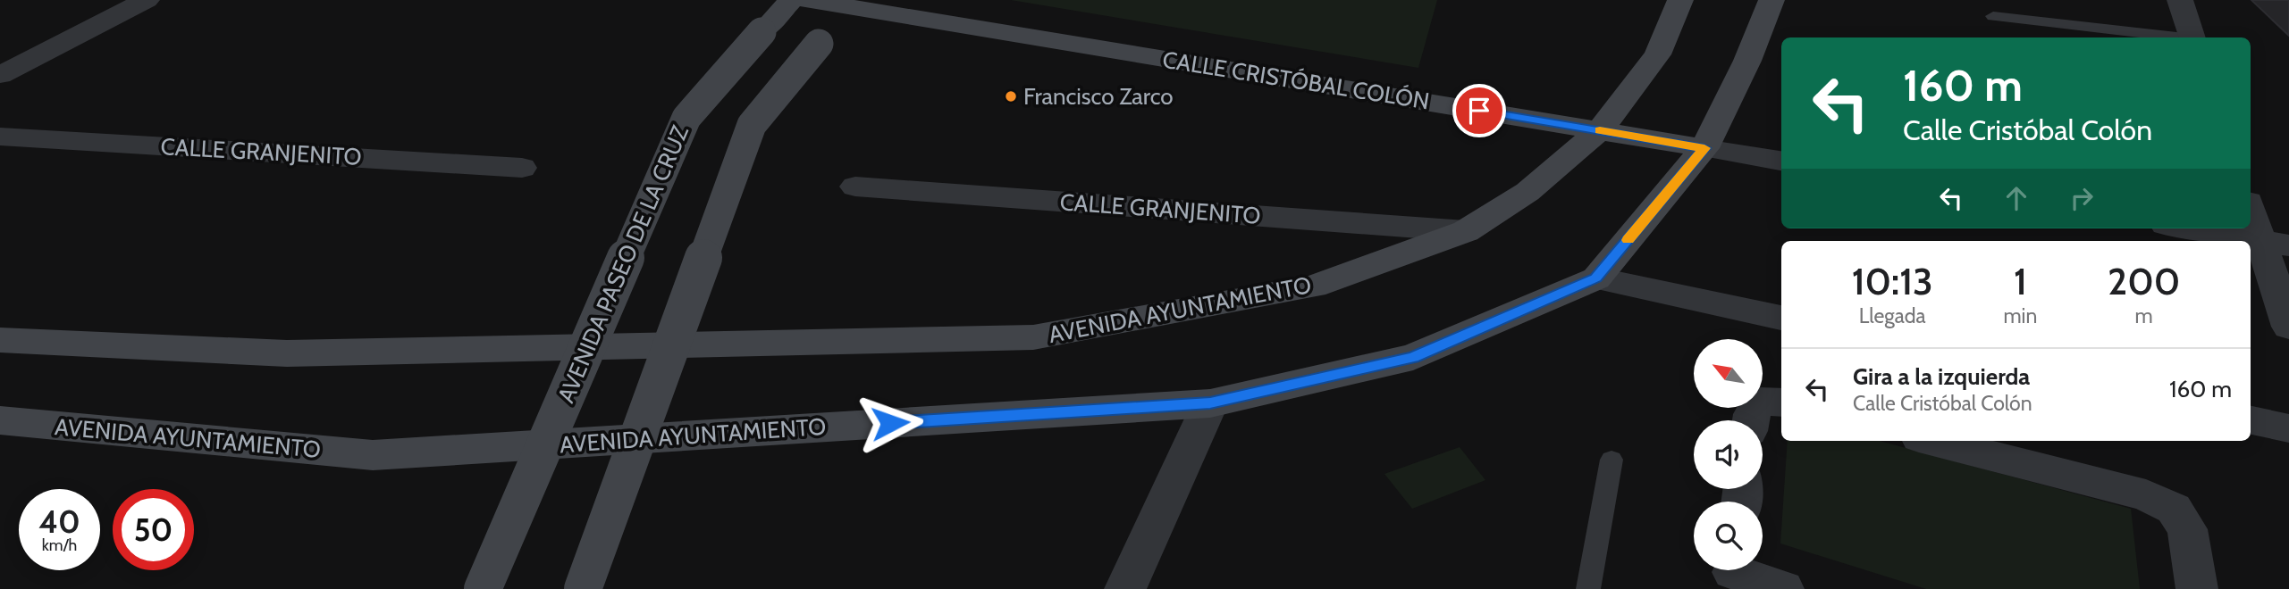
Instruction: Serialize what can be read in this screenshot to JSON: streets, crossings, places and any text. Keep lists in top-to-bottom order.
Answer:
{
  "streets": {
    "main road": ["CALLE CRISTÓBAL COLÓN", "AVENIDA PASEO DE LA CRUZ", "AVENIDA AYUNTAMIENTO"],
    "street": ["CALLE GRANJENITO"]
  },
  "crossings": [
    ["CALLE CRISTÓBAL COLÓN", "AVENIDA AYUNTAMIENTO"],
    ["CALLE GRANJENITO", "AVENIDA AYUNTAMIENTO"]
  ],
  "places": ["Francisco Zarco"],
  "north": "top left",
  "page": {
    "turn": ["160 m", "Calle Cristóbal Colón"],
    "eta": [
      "10:13",
      "Llegada",
      "1",
      "min",
      "200",
      "m"
    ],
    "list": [
      {
        "name": "Gira a la izquierda",
        "note": "Calle Cristóbal Colón",
        "value": "160 m"
      }
    ],
    "speed": "40 km/h",
    "limit": "50"
  }
}
